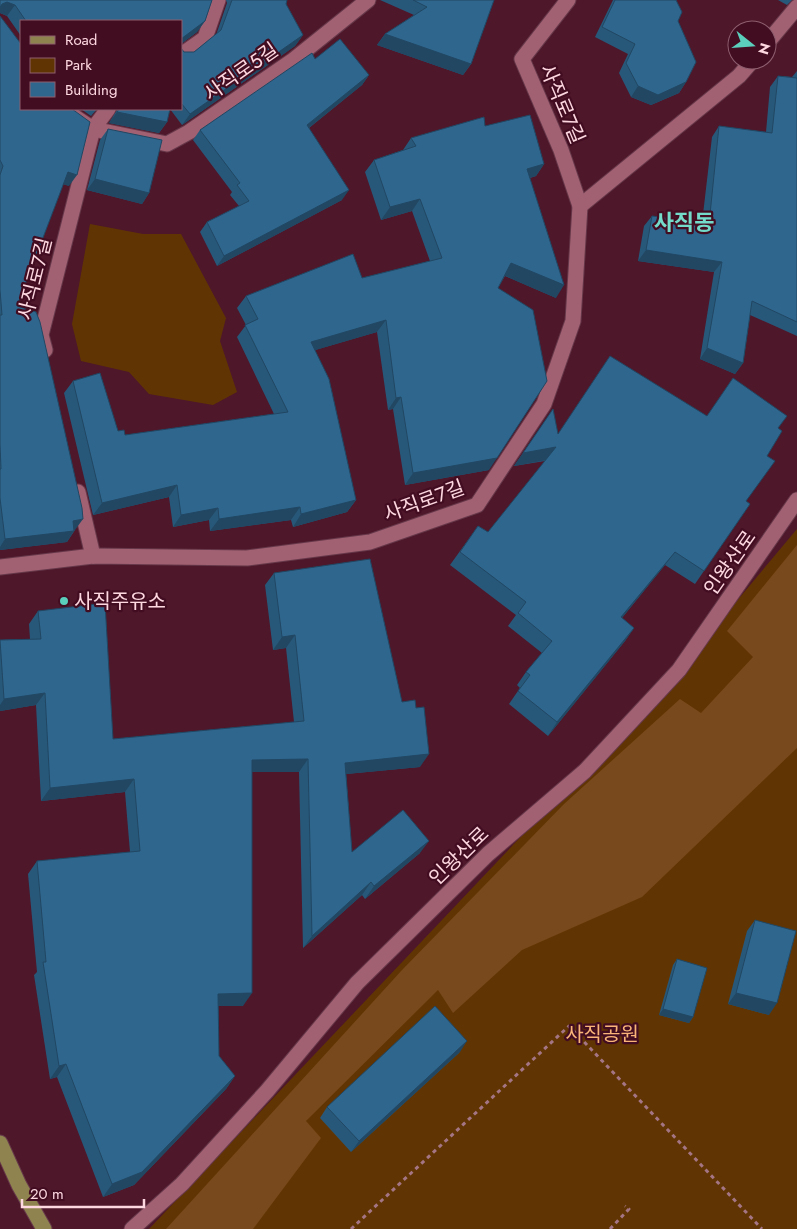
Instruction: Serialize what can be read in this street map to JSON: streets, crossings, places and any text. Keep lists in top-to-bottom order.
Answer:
{
  "streets": {
    "street": ["사직로5길", "사직로7길", "인왕산로"]
  },
  "crossings": [
    ["사직로5길", "사직로7길"]
  ],
  "districts": ["사직동"],
  "parks": ["사직공원"],
  "places": ["사직주유소"],
  "legend": ["Road", "Park", "Building"],
  "scale_bar": "20 m",
  "north": "right"
}
